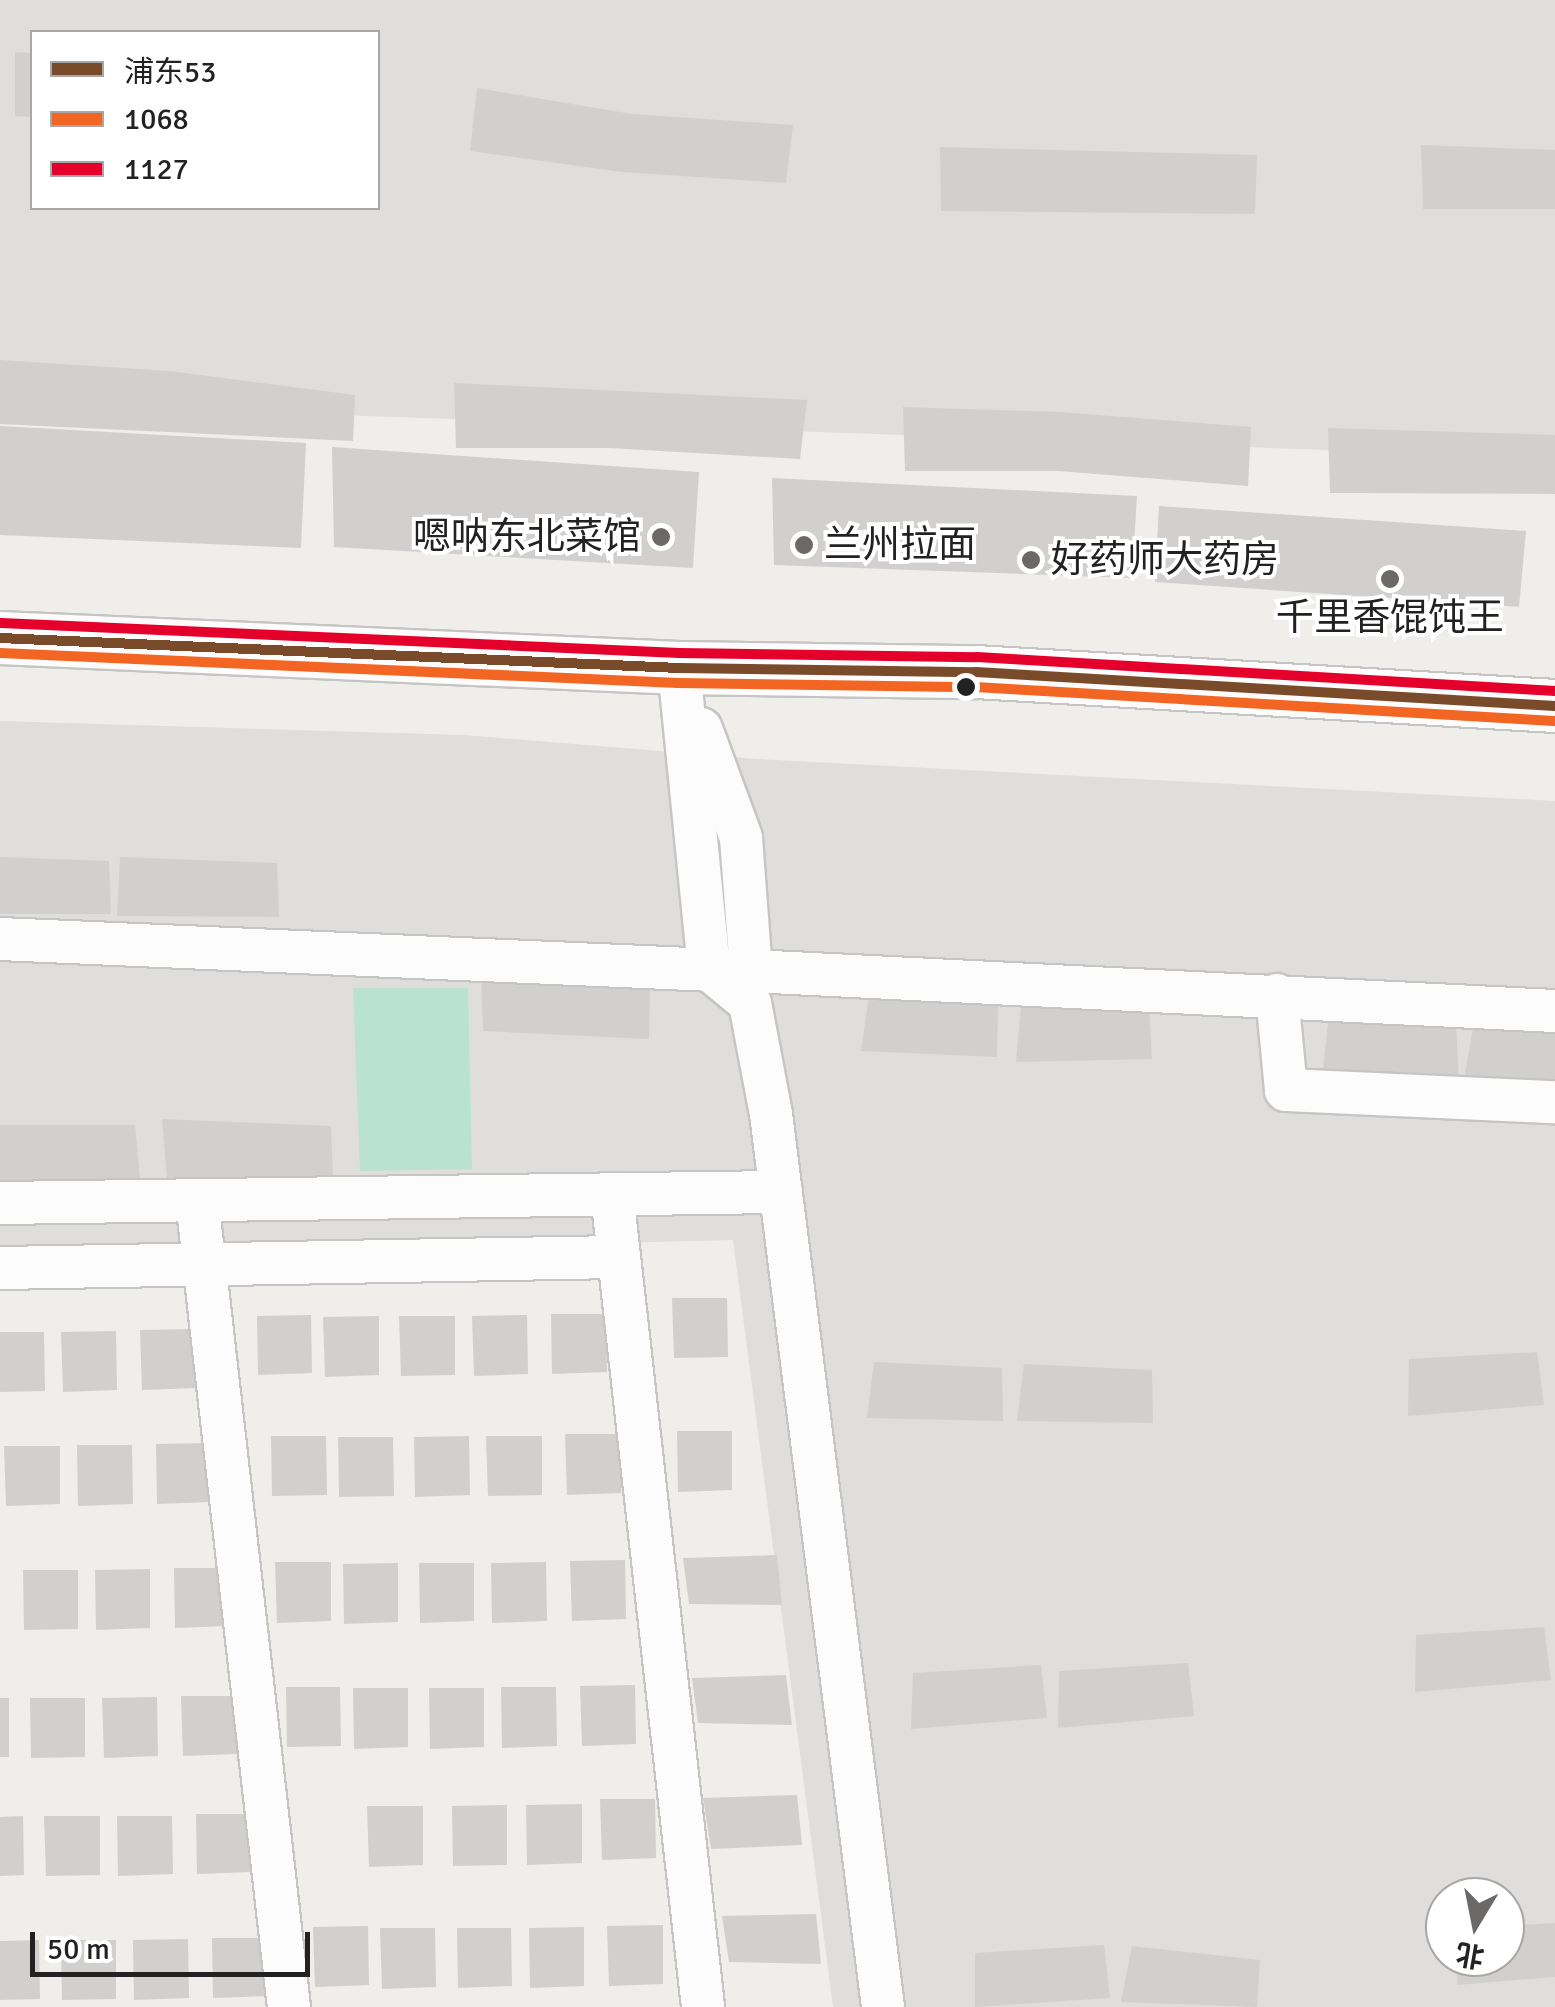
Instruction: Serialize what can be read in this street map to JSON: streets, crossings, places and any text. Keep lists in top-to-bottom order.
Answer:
{
  "places": [
    "嗯呐东北菜馆",
    "兰州拉面",
    "好药师大药房",
    "千里香馄饨王"
  ],
  "lines": ["transit line 1127", "transit line 浦东53", "transit line 1068"],
  "legend": ["浦东53", "1068", "1127"],
  "scale_bar": "50 m",
  "north": "bottom"
}
